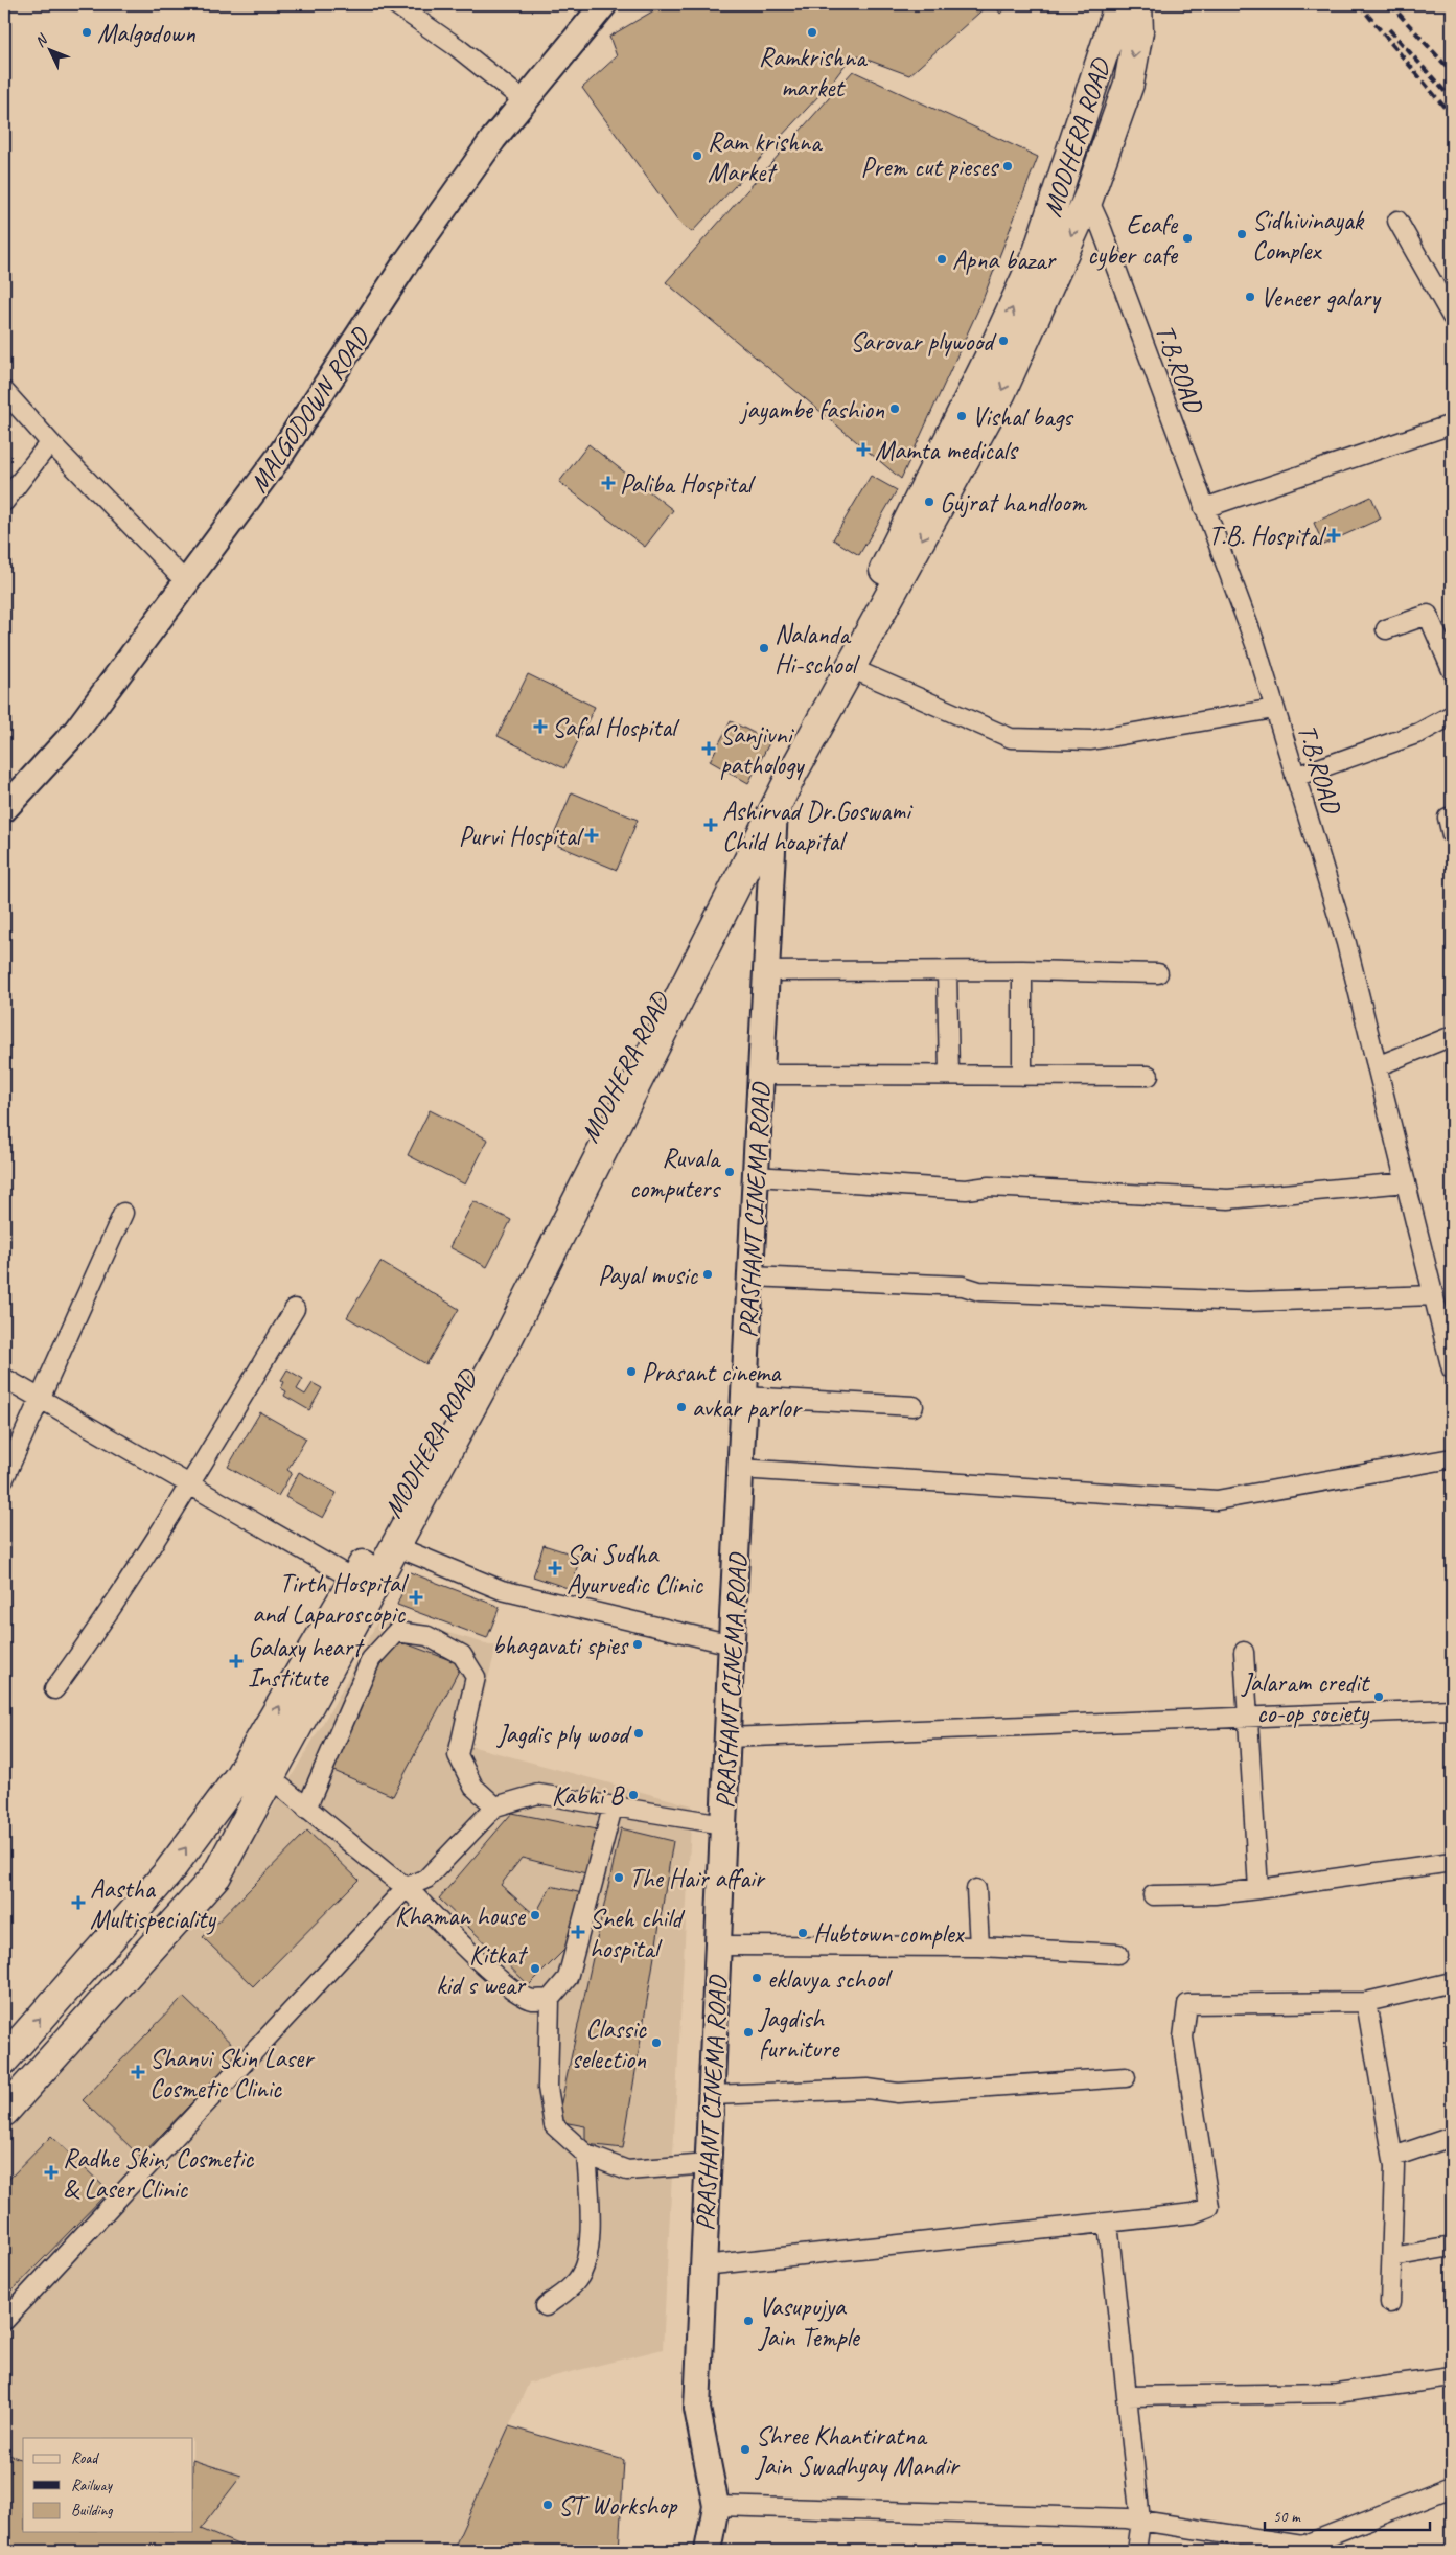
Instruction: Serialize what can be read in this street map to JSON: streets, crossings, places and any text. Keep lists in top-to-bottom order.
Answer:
{
  "streets": {
    "main road": ["MODHERA ROAD"],
    "street": ["T.B.ROAD", "MALGODOWN ROAD", "PRASHANT CINEMA ROAD"]
  },
  "places": {
    "other": [
      "Malgodown",
      "Ramkrishna market",
      "Ram krishna Market",
      "Prem cut pieses",
      "Sidhivinayak Complex",
      "Ecafe cyber cafe",
      "Apna bazar",
      "Veneer galary",
      "Sarovar plywood",
      "jayambe fashion",
      "Vishal bags",
      "Gujrat handloom",
      "Nalanda Hi-school",
      "Ruvala computers",
      "Payal music",
      "Prasant cinema",
      "avkar parlor",
      "bhagavati spies",
      "Jalaram credit co-op society",
      "Jagdis ply wood",
      "Kabhi B",
      "The Hair affair",
      "Khaman house",
      "Hubtown complex",
      "Kitkat kid s wear",
      "eklavya school",
      "Jagdish furniture",
      "Classic selection",
      "Vasupujya Jain Temple",
      "Shree Khantiratna Jain Swadhyay Mandir",
      "ST Workshop"
    ],
    "health": [
      "Mamta medicals",
      "Paliba Hospital",
      "T.B. Hospital",
      "Safal Hospital",
      "Sanjivni pathology",
      "Ashirvad Dr.Goswami Child hoapital",
      "Purvi Hospital",
      "Sai Sudha Ayurvedic Clinic",
      "Tirth Hospital and Laparoscopic",
      "Galaxy heart Institute",
      "Aastha Multispeciality",
      "Sneh child hospital",
      "Shanvi Skin Laser Cosmetic Clinic",
      "Radhe Skin, Cosmetic & Laser Clinic"
    ]
  },
  "legend": ["Road", "Railway", "Building"],
  "scale_bar": "50 m",
  "north": "top left"
}
